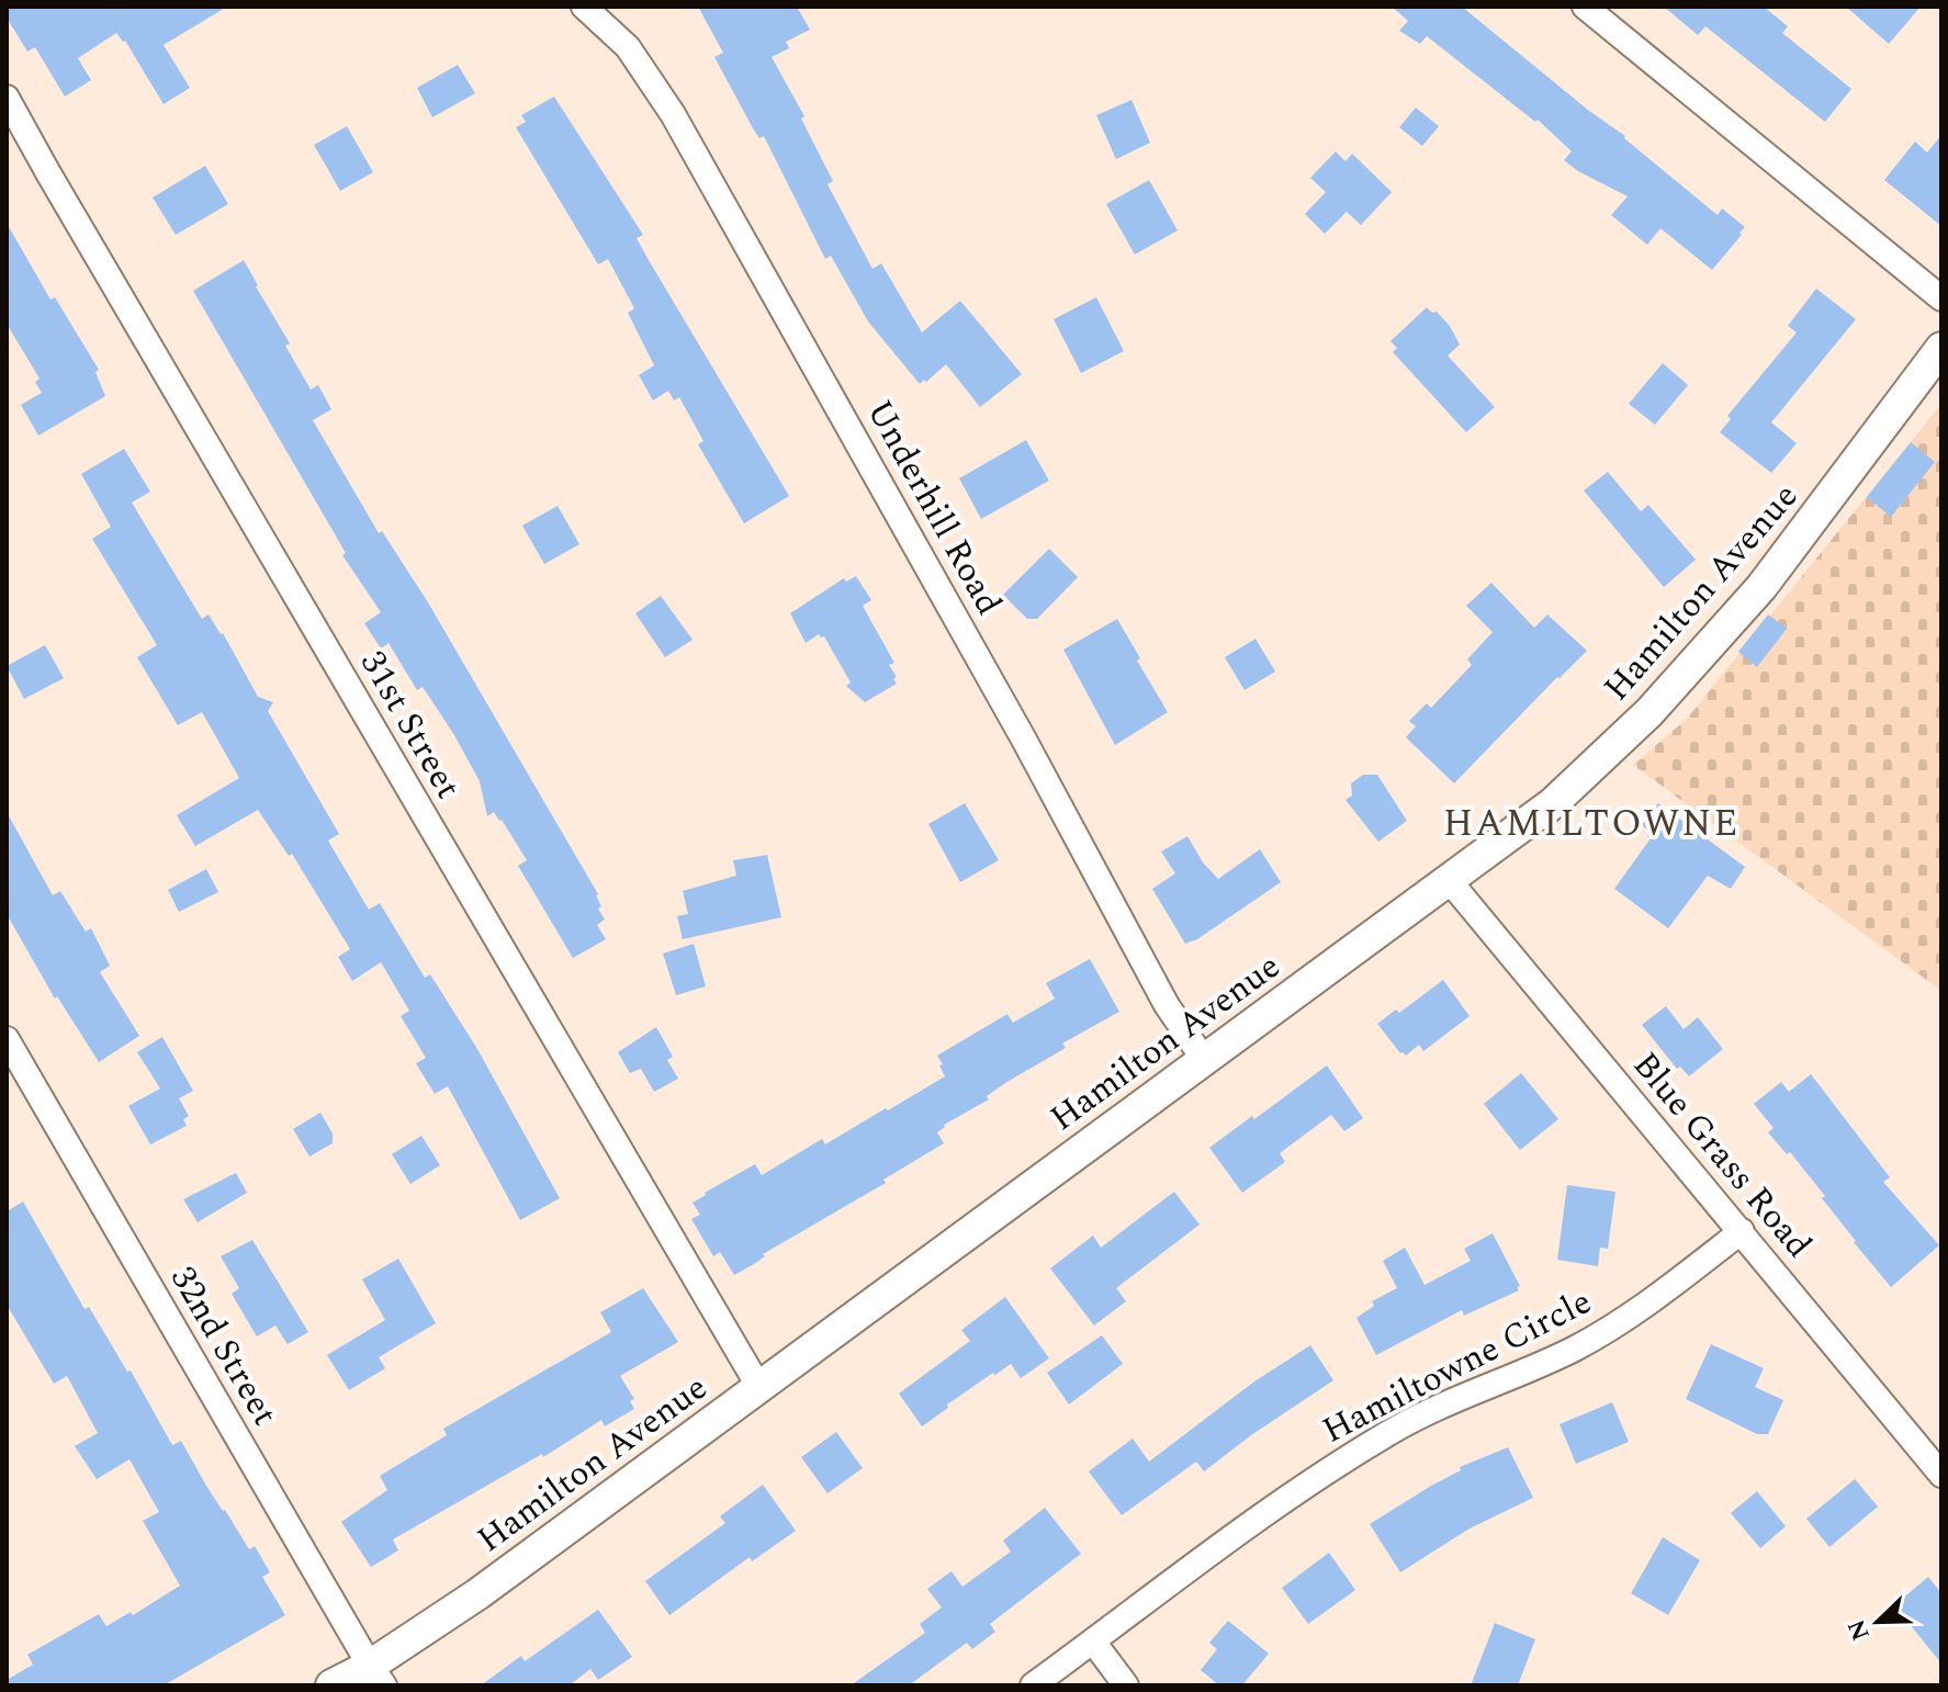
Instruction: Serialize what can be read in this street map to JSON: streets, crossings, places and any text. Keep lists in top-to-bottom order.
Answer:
{
  "streets": {
    "street": [
      "Underhill Road",
      "Hamilton Avenue",
      "31st Street",
      "Blue Grass Road",
      "32nd Street",
      "Hamiltowne Circle"
    ]
  },
  "crossings": [
    ["Underhill Road", "Hamilton Avenue"],
    ["Hamilton Avenue", "31st Street"],
    ["Hamilton Avenue", "Blue Grass Road"],
    ["Hamilton Avenue", "32nd Street"],
    ["Blue Grass Road", "Hamiltowne Circle"]
  ],
  "districts": ["HAMILTOWNE"],
  "north": "bottom left"
}
